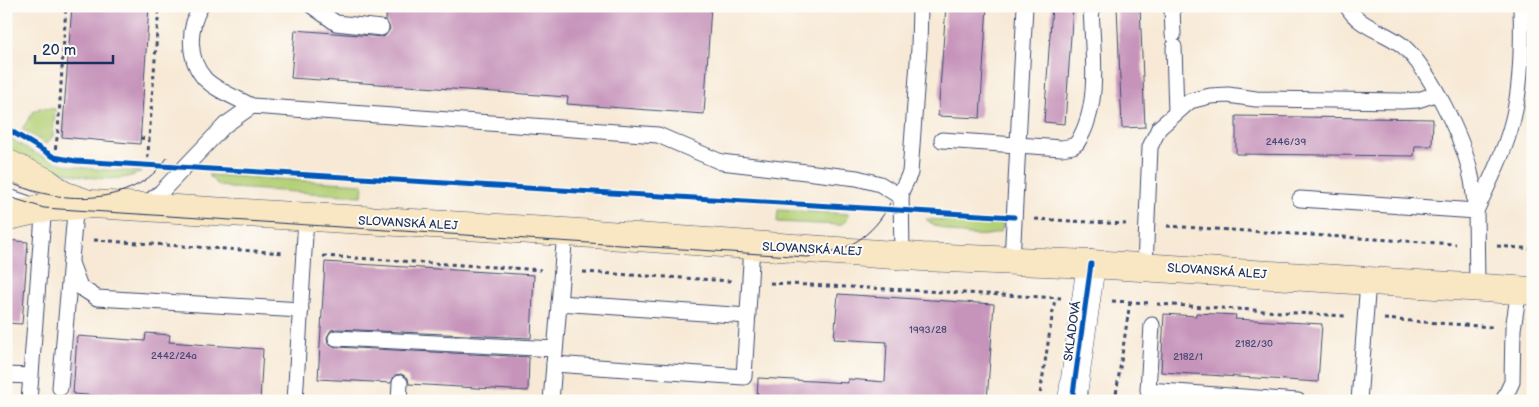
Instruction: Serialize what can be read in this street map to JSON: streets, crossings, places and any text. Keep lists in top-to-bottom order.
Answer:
{
  "streets": {
    "main road": ["SLOVANSKÁ ALEJ"],
    "street": ["SKLADOVÁ"]
  },
  "crossings": [
    ["SLOVANSKÁ ALEJ", "SKLADOVÁ"]
  ],
  "house_numbers": [
    "2446/39",
    "1993/28",
    "2182/30",
    "2442/24a",
    "2182/1"
  ],
  "scale_bar": "20 m"
}
